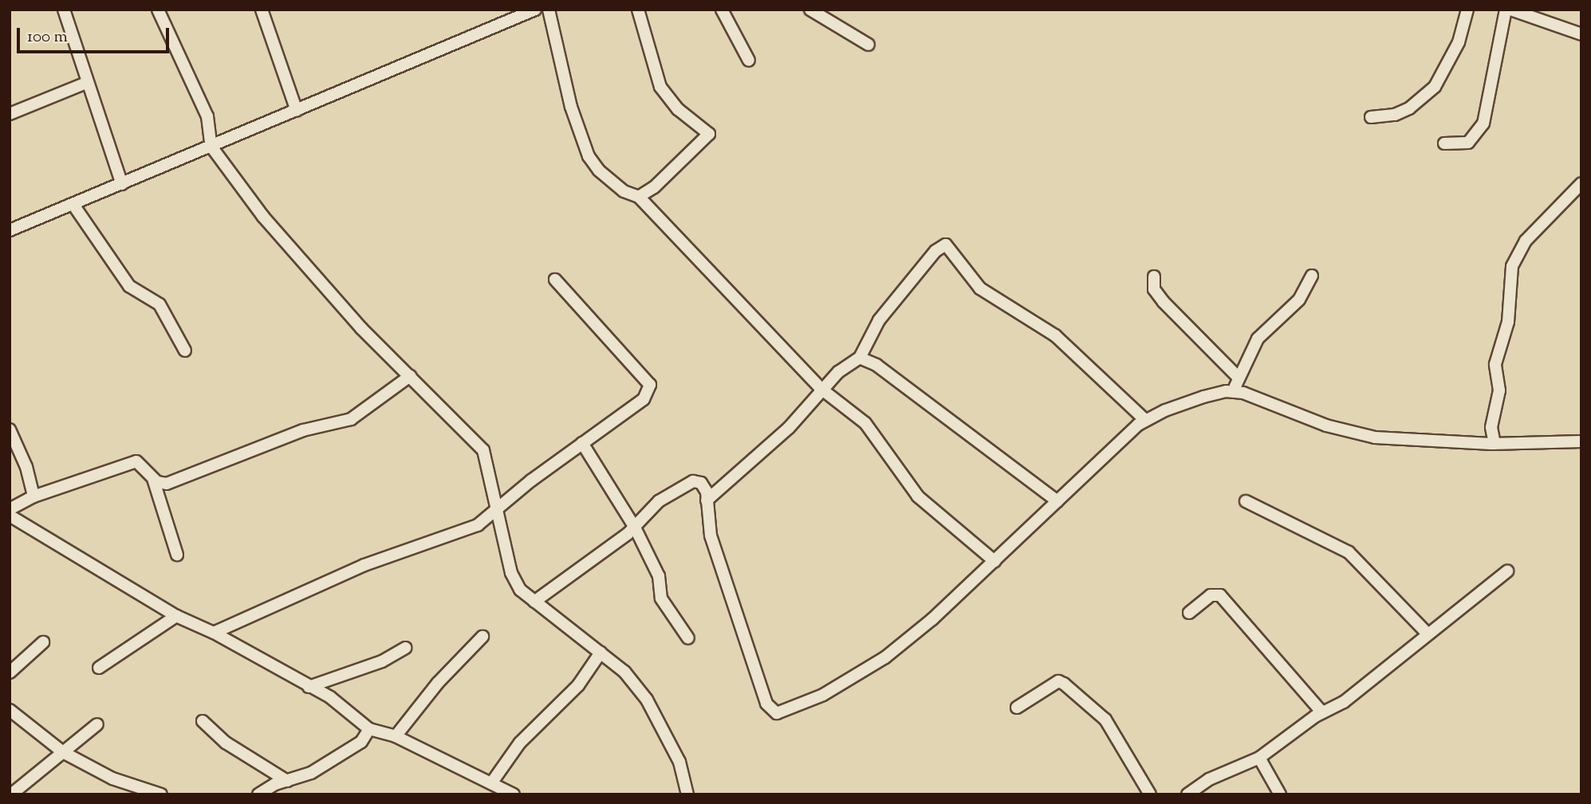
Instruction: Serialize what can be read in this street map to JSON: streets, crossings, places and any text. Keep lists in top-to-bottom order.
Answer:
{
  "scale_bar": "100 m"
}
